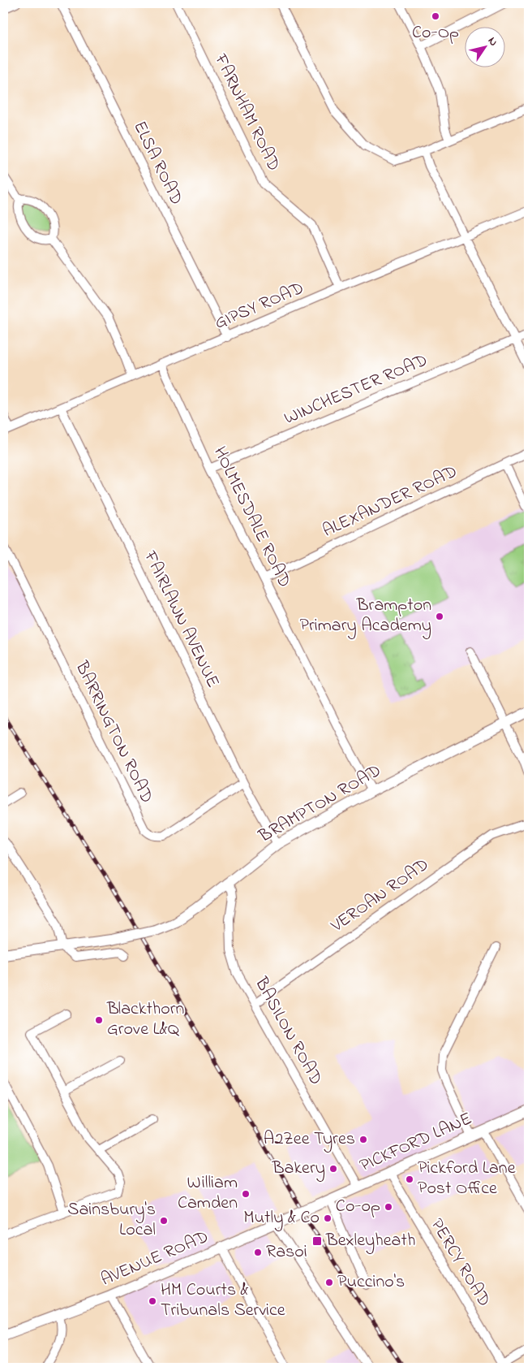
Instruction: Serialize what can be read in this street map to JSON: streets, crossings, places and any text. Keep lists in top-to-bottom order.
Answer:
{
  "streets": {
    "street": [
      "FARNHAM ROAD",
      "ELSA ROAD",
      "GIPSY ROAD",
      "WINCHESTER ROAD",
      "ALEXANDER ROAD",
      "HOLMESDALE ROAD",
      "FAIRLAWN AVENUE",
      "BARRINGTON ROAD",
      "BRAMPTON ROAD",
      "VEROAN ROAD",
      "BASILON ROAD",
      "PICKFORD LANE",
      "AVENUE ROAD",
      "PERCY ROAD"
    ]
  },
  "crossings": [
    ["FARNHAM ROAD", "GIPSY ROAD"],
    ["ELSA ROAD", "GIPSY ROAD"],
    ["GIPSY ROAD", "HOLMESDALE ROAD"],
    ["GIPSY ROAD", "FAIRLAWN AVENUE"],
    ["WINCHESTER ROAD", "HOLMESDALE ROAD"],
    ["ALEXANDER ROAD", "HOLMESDALE ROAD"],
    ["HOLMESDALE ROAD", "BRAMPTON ROAD"],
    ["FAIRLAWN AVENUE", "BARRINGTON ROAD"],
    ["FAIRLAWN AVENUE", "BRAMPTON ROAD"],
    ["BRAMPTON ROAD", "BASILON ROAD"],
    ["VEROAN ROAD", "BASILON ROAD"],
    ["BASILON ROAD", "PICKFORD LANE"],
    ["PICKFORD LANE", "AVENUE ROAD"],
    ["PICKFORD LANE", "PERCY ROAD"]
  ],
  "places": {
    "other": [
      "Co-Op",
      "Brampton Primary Academy",
      "Blackthorn Grove L&Q",
      "A2Zee Tyres",
      "Bakery",
      "Pickford Lane Post Office",
      "William Camden",
      "Co-op",
      "Mutly & Co",
      "Sainsbury's Local",
      "Rasoi",
      "Puccino's",
      "HM Courts & Tribunals Service"
    ],
    "transit": ["Bexleyheath"]
  },
  "north": "top right"
}
